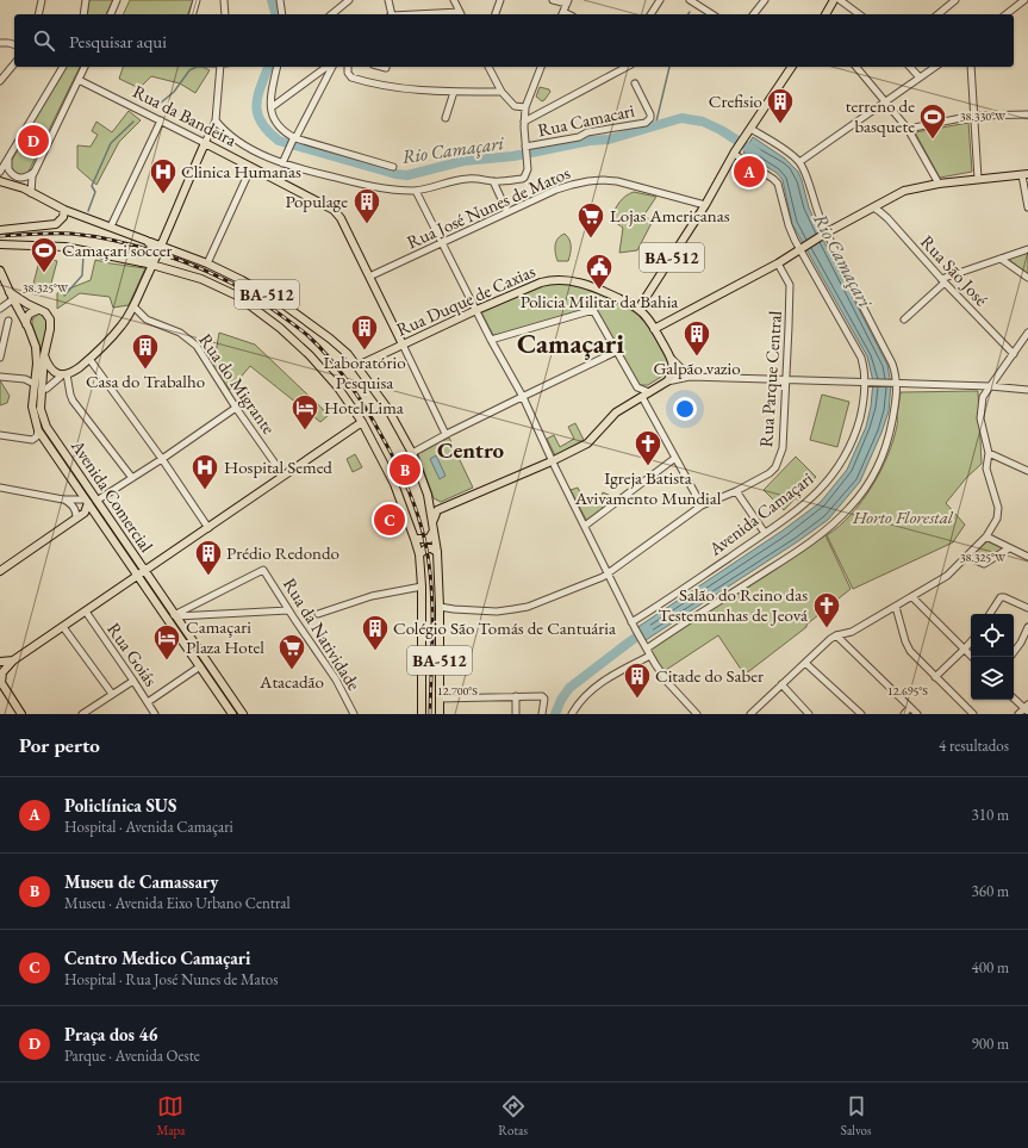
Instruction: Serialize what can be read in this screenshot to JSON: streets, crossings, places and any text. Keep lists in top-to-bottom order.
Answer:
{
  "streets": {
    "main road": [
      "Rua da Bandeira",
      "BA-512",
      "Rua Duque de Caxias",
      "Avenida Comercial"
    ],
    "street": [
      "Rua Camacari",
      "Rua José Nunes de Matos",
      "Rua São José",
      "Rua Parque Central",
      "Rua do Migrante",
      "Avenida Camaçari",
      "Rua da Natividade",
      "Rua Goiás"
    ]
  },
  "crossings": [
    ["Rua da Bandeira", "Rua José Nunes de Matos"],
    ["Rua da Bandeira", "Rua Duque de Caxias"],
    ["Rua José Nunes de Matos", "BA-512"],
    ["BA-512", "Rua Duque de Caxias"],
    ["BA-512", "Rua Parque Central"],
    ["BA-512", "Avenida Camaçari"]
  ],
  "districts": ["Camaçari", "Centro"],
  "water": ["Rio Camaçari"],
  "parks": ["Horto Florestal"],
  "places": {
    "building": [
      "Crefisio",
      "Populage",
      "Laboratório Pesquisa",
      "Galpão vazio",
      "Casa do Trabalho",
      "Prédio Redondo",
      "Colégio São Tomás de Cantuária",
      "Citade do Saber"
    ],
    "sports": ["terreno de basquete", "Camaçari soccer"],
    "hospital": ["Clinica Humanas", "Hospital Semed"],
    "supermarket": ["Lojas Americanas", "Atacadão"],
    "public building": ["Policia Militar da Bahia"],
    "hotel": ["Hotel Lima", "Camaçari Plaza Hotel"],
    "church": ["Igreja Batista Avivamento Mundial", "Salão do Reino das Testemunhas de Jeová"]
  },
  "page": {
    "search": "Pesquisar aqui",
    "pins": [
      "D",
      "A",
      "B",
      "C"
    ],
    "heading": ["Por perto", "4 resultados"],
    "list": [
      {
        "mark": "A",
        "name": "Policlínica SUS",
        "note": "Hospital · Avenida Camaçari",
        "value": "310 m"
      },
      {
        "mark": "B",
        "name": "Museu de Camassary",
        "note": "Museu · Avenida Eixo Urbano Central",
        "value": "360 m"
      },
      {
        "mark": "C",
        "name": "Centro Medico Camaçari",
        "note": "Hospital · Rua José Nunes de Matos",
        "value": "400 m"
      },
      {
        "mark": "D",
        "name": "Praça dos 46",
        "note": "Parque · Avenida Oeste",
        "value": "900 m"
      }
    ],
    "nav": ["Mapa", "Rotas", "Salvos"]
  },
  "coordinates": [
    "38.330°W",
    "38.325°W",
    "12.700°S",
    "12.695°S"
  ]
}
